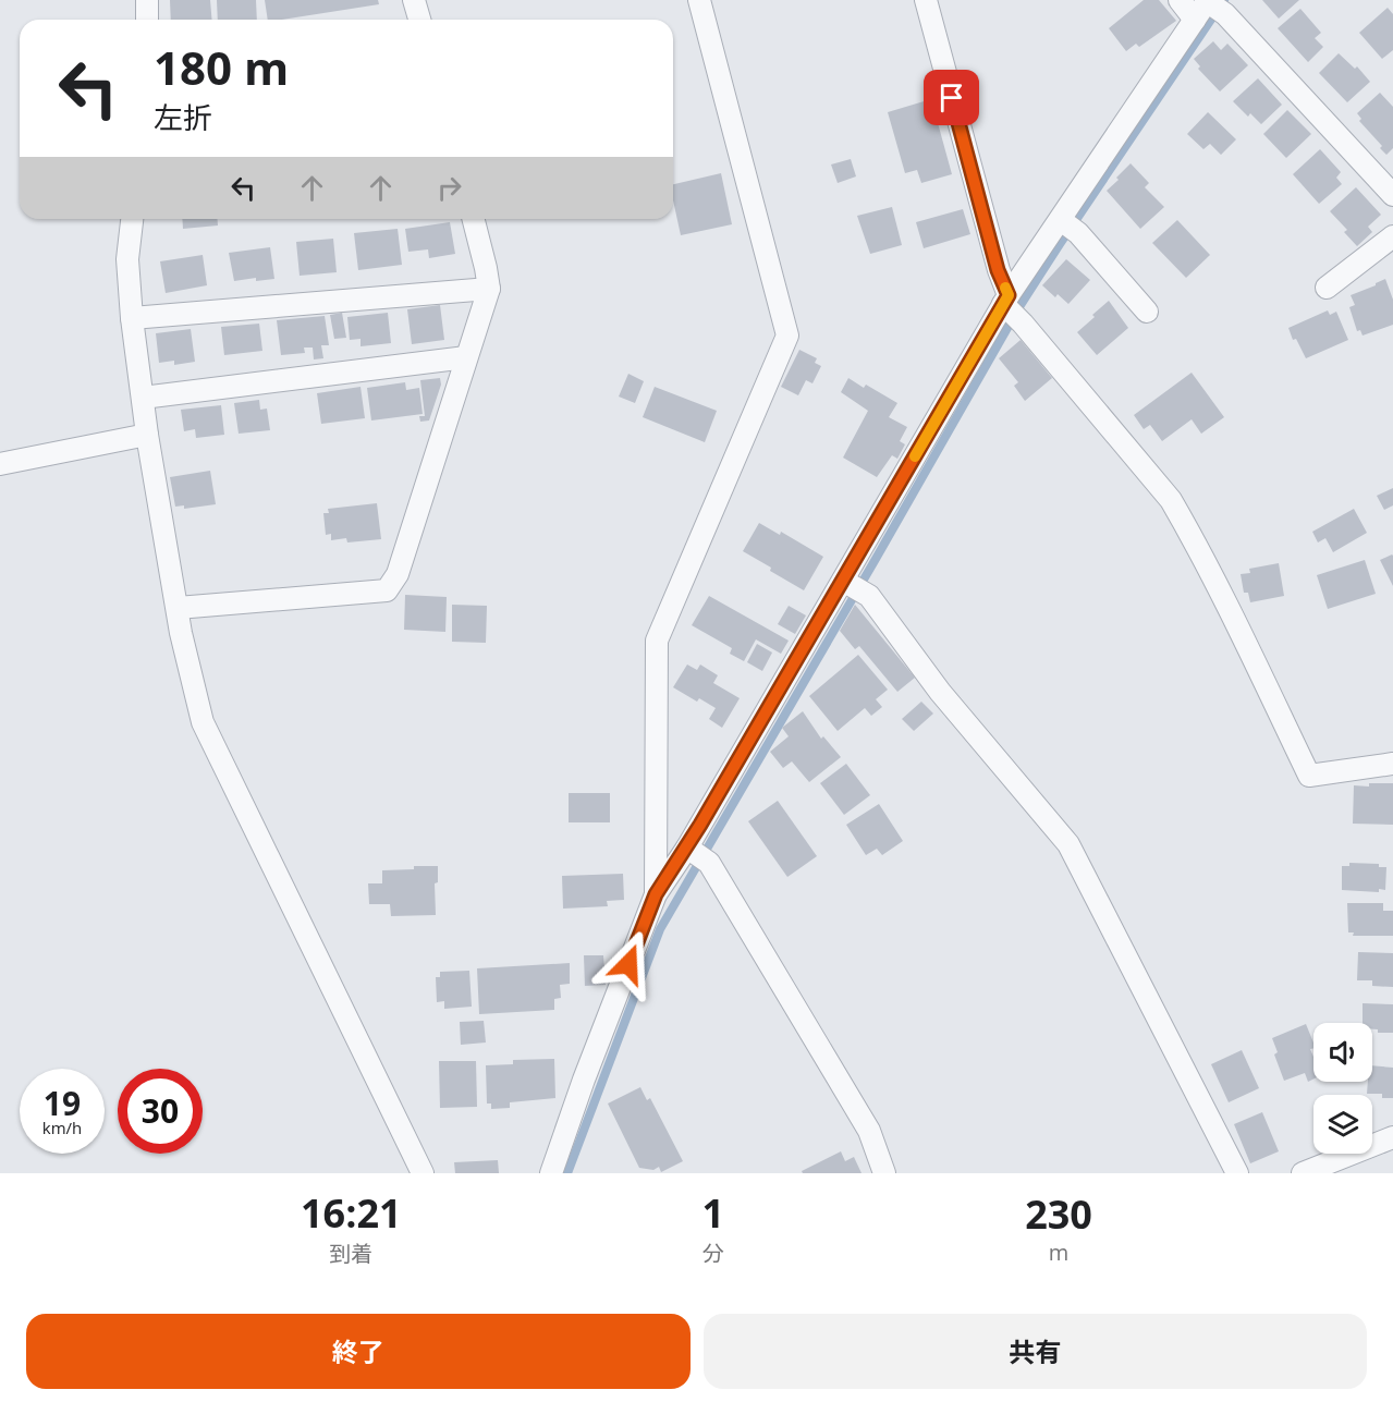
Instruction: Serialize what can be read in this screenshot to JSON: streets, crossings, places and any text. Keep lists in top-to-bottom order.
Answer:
{
  "page": {
    "turn": ["180 m", "左折"],
    "speed": "19 km/h",
    "limit": "30",
    "eta": [
      "16:21",
      "到着",
      "1",
      "分",
      "230",
      "m"
    ],
    "buttons": ["終了", "共有"]
  }
}
